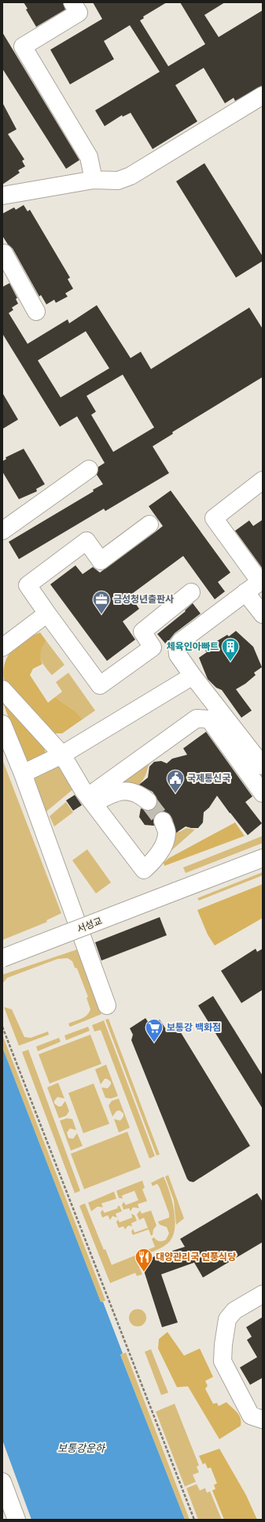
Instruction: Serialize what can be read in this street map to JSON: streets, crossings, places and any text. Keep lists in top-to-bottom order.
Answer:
{
  "streets": {
    "street": ["서성교"]
  },
  "water": ["보통강운하"],
  "places": {
    "office": ["금성청년출판사"],
    "building": ["체육인아빠트"],
    "public building": ["국제통신국"],
    "supermarket": ["보통강 백화점"],
    "restaurant": ["대양관리국 연풍식당"]
  }
}
